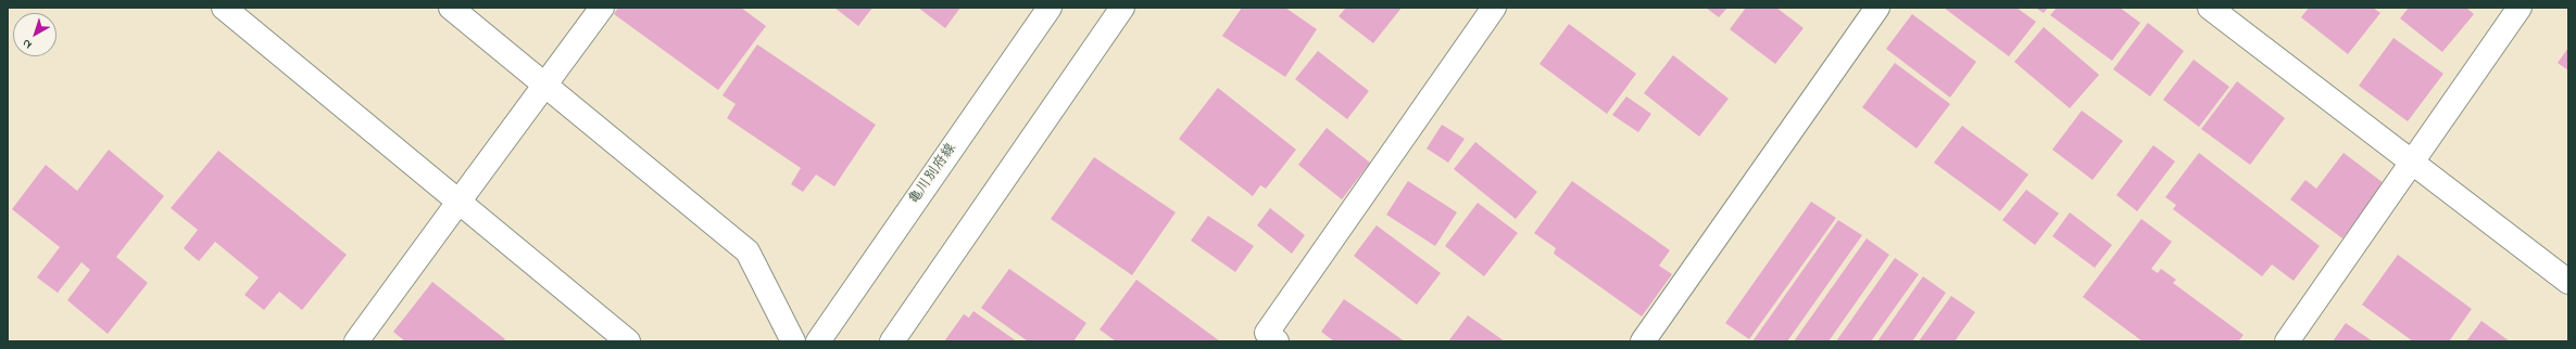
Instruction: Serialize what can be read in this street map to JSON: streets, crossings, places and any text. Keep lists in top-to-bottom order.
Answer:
{
  "streets": {
    "street": ["亀川別府線"]
  },
  "north": "bottom left"
}
